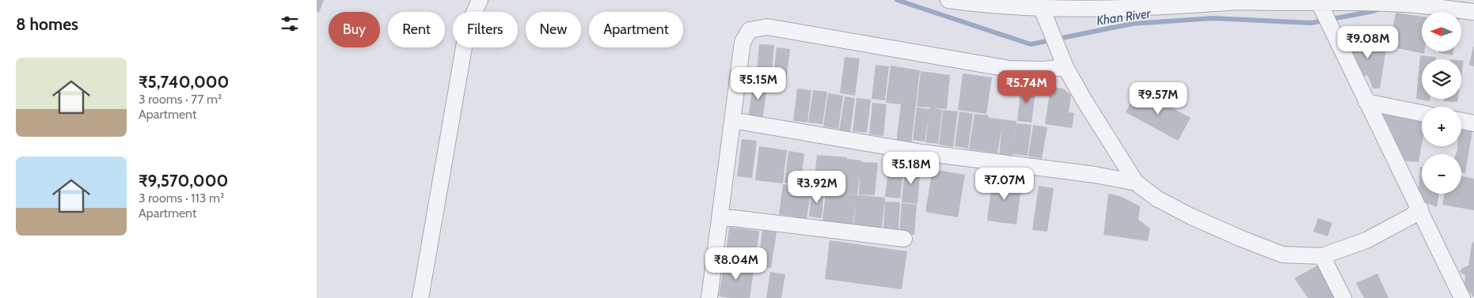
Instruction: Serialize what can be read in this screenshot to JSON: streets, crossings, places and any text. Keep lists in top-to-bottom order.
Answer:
{
  "water": ["Khan River"],
  "north": "left",
  "page": {
    "heading": "8 homes",
    "map_buttons": ["+", "−"],
    "chip": [
      "Buy",
      "Rent",
      "Filters",
      "New",
      "Apartment"
    ],
    "price": [
      "₹9.08M",
      "₹5.15M",
      "₹5.74M",
      "₹9.57M",
      "₹5.18M",
      "₹7.07M",
      "₹3.92M",
      "₹8.04M"
    ],
    "list": [
      {
        "name": "₹5,740,000",
        "note": "3 rooms · 77 m² · Apartment"
      },
      {
        "name": "₹9,570,000",
        "note": "3 rooms · 113 m² · Apartment"
      }
    ]
  }
}
